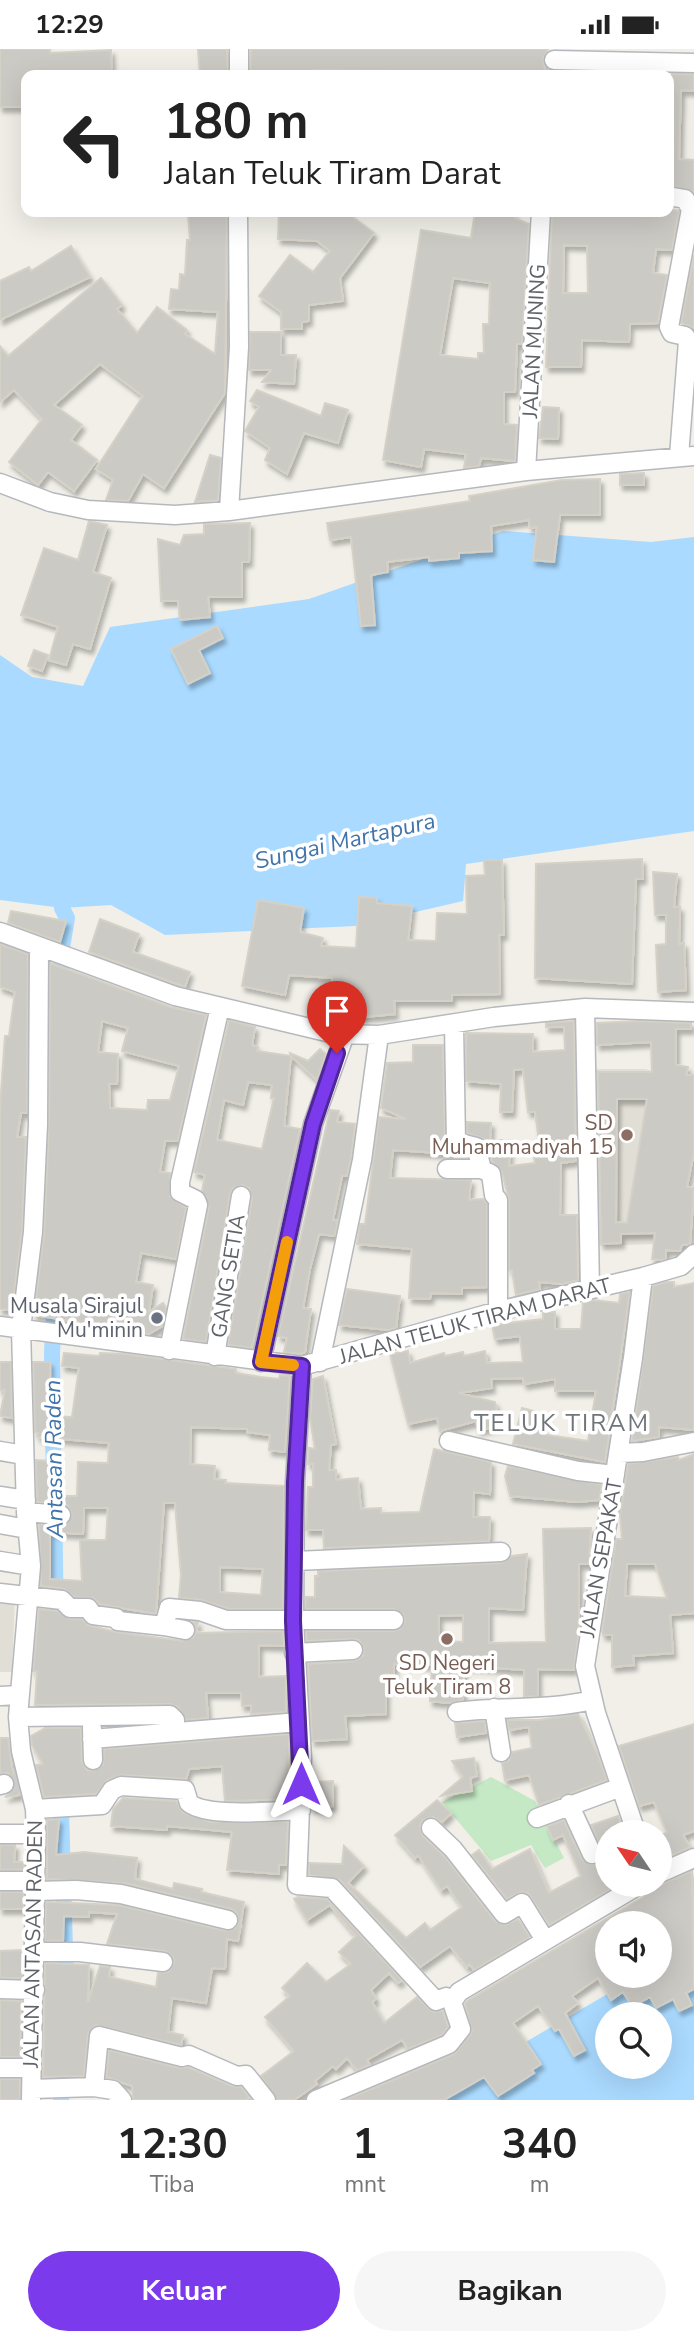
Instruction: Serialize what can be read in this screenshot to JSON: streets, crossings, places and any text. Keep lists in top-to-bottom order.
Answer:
{
  "streets": {
    "street": [
      "JALAN MUNING",
      "GANG SETIA",
      "JALAN TELUK TIRAM DARAT",
      "JALAN SEPAKAT",
      "JALAN ANTASAN RADEN"
    ]
  },
  "crossings": [
    ["GANG SETIA", "JALAN TELUK TIRAM DARAT"],
    ["JALAN TELUK TIRAM DARAT", "JALAN SEPAKAT"],
    ["JALAN TELUK TIRAM DARAT", "JALAN ANTASAN RADEN"]
  ],
  "districts": ["TELUK TIRAM"],
  "water": ["Sungai Martapura", "Antasan Raden"],
  "places": ["SD Muhammadiyah 15", "Musala Sirajul Mu'minin", "SD Negeri Teluk Tiram 8"],
  "north": "top left",
  "page": {
    "status": "12:29",
    "turn": ["180 m", "Jalan Teluk Tiram Darat"],
    "eta": [
      "12:30",
      "Tiba",
      "1",
      "mnt",
      "340",
      "m"
    ],
    "buttons": ["Keluar", "Bagikan"]
  }
}
